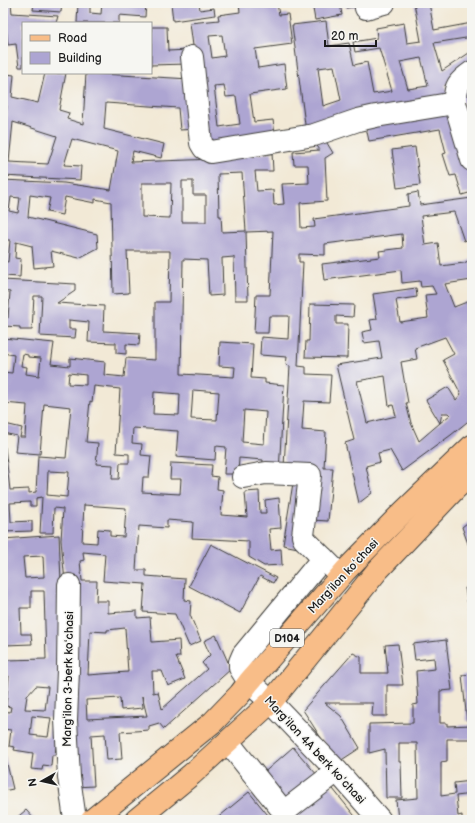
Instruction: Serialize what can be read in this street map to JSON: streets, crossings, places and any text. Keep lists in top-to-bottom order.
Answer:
{
  "streets": {
    "main road": ["Margʻilon koʻchasi", "D104"],
    "street": ["Margʻilon 3-berk koʻchasi", "Margʻilon 4А berk koʻchasi"]
  },
  "crossings": [
    ["Margʻilon koʻchasi", "Margʻilon 4А berk koʻchasi"]
  ],
  "legend": ["Road", "Building"],
  "scale_bar": "20 m",
  "north": "left"
}
